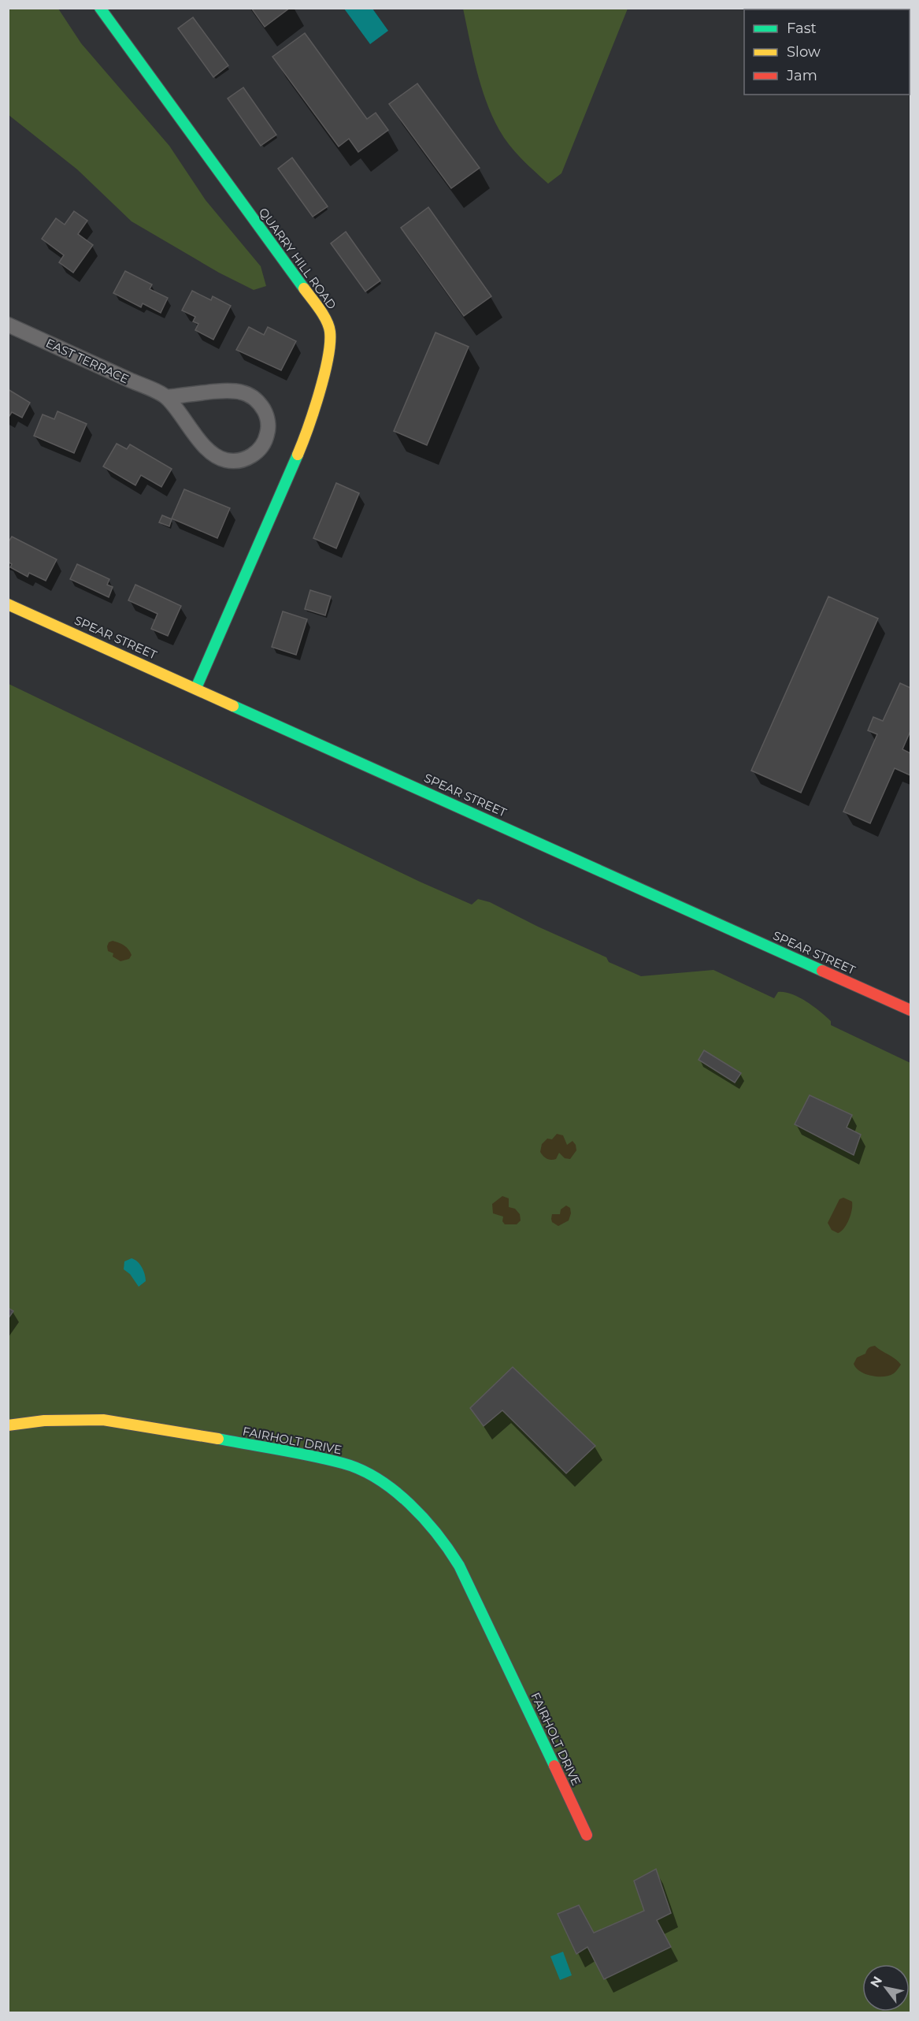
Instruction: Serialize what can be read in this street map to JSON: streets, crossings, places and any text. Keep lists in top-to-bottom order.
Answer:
{
  "streets": {
    "street": [
      "QUARRY HILL ROAD",
      "EAST TERRACE",
      "SPEAR STREET",
      "FAIRHOLT DRIVE"
    ]
  },
  "crossings": [
    ["QUARRY HILL ROAD", "SPEAR STREET"]
  ],
  "legend": ["Fast", "Slow", "Jam"],
  "north": "top left"
}
